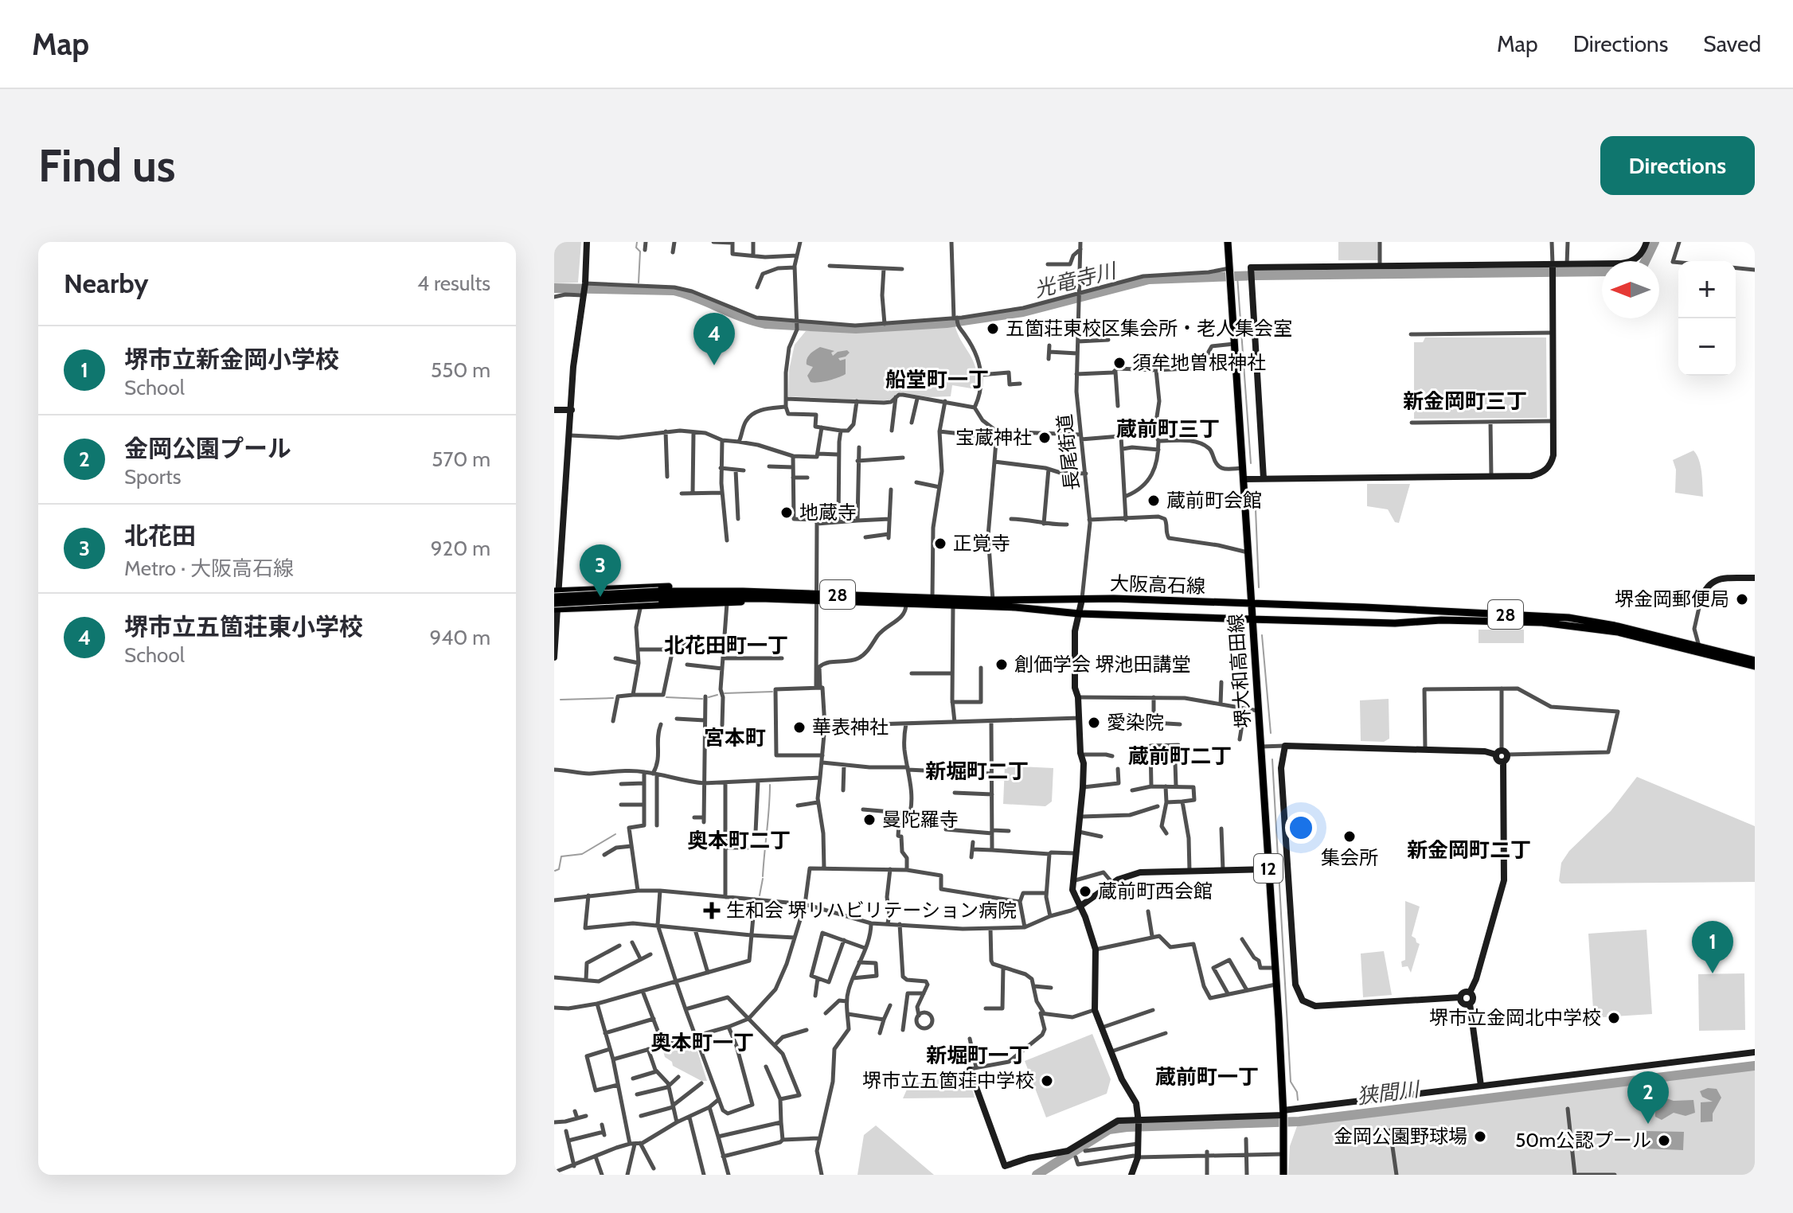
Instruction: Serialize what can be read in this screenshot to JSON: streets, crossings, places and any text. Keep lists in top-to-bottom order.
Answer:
{
  "streets": {
    "main road": [
      "大阪高石線",
      "28",
      "堺大和高田線",
      "12"
    ],
    "street": ["長尾街道"]
  },
  "crossings": [
    ["長尾街道", "大阪高石線"],
    ["大阪高石線", "堺大和高田線"]
  ],
  "districts": [
    "船堂町一丁",
    "新金岡町三丁",
    "蔵前町三丁",
    "北花田町一丁",
    "宮本町",
    "蔵前町二丁",
    "新堀町二丁",
    "奥本町二丁",
    "新金岡町二丁",
    "奥本町一丁",
    "新堀町一丁",
    "蔵前町一丁"
  ],
  "water": ["光竜寺川", "狭間川"],
  "places": {
    "other": [
      "五箇荘東校区集会所・老人集会室",
      "須牟地曽根神社",
      "宝蔵神社",
      "蔵前町会館",
      "地蔵寺",
      "正覚寺",
      "堺金岡郵便局",
      "創価学会 堺池田講堂",
      "愛染院",
      "華表神社",
      "曼陀羅寺",
      "集会所",
      "蔵前町西会館",
      "堺市立金岡北中学校",
      "堺市立五箇荘中学校",
      "金岡公園野球場",
      "50m公認プール"
    ],
    "health": ["生和会 堺リハビリテーション病院"]
  },
  "north": "left",
  "page": {
    "header": "Map",
    "nav": ["Map", "Directions", "Saved"],
    "buttons": "Directions",
    "title": "Find us",
    "heading": ["Nearby", "4 results"],
    "map_buttons": ["+", "−"],
    "pins": [
      "4",
      "3",
      "1",
      "2"
    ],
    "list": [
      {
        "mark": "1",
        "name": "堺市立新金岡小学校",
        "note": "School",
        "value": "550 m"
      },
      {
        "mark": "2",
        "name": "金岡公園プール",
        "note": "Sports",
        "value": "570 m"
      },
      {
        "mark": "3",
        "name": "北花田",
        "note": "Metro · 大阪高石線",
        "value": "920 m"
      },
      {
        "mark": "4",
        "name": "堺市立五箇荘東小学校",
        "note": "School",
        "value": "940 m"
      }
    ]
  }
}
